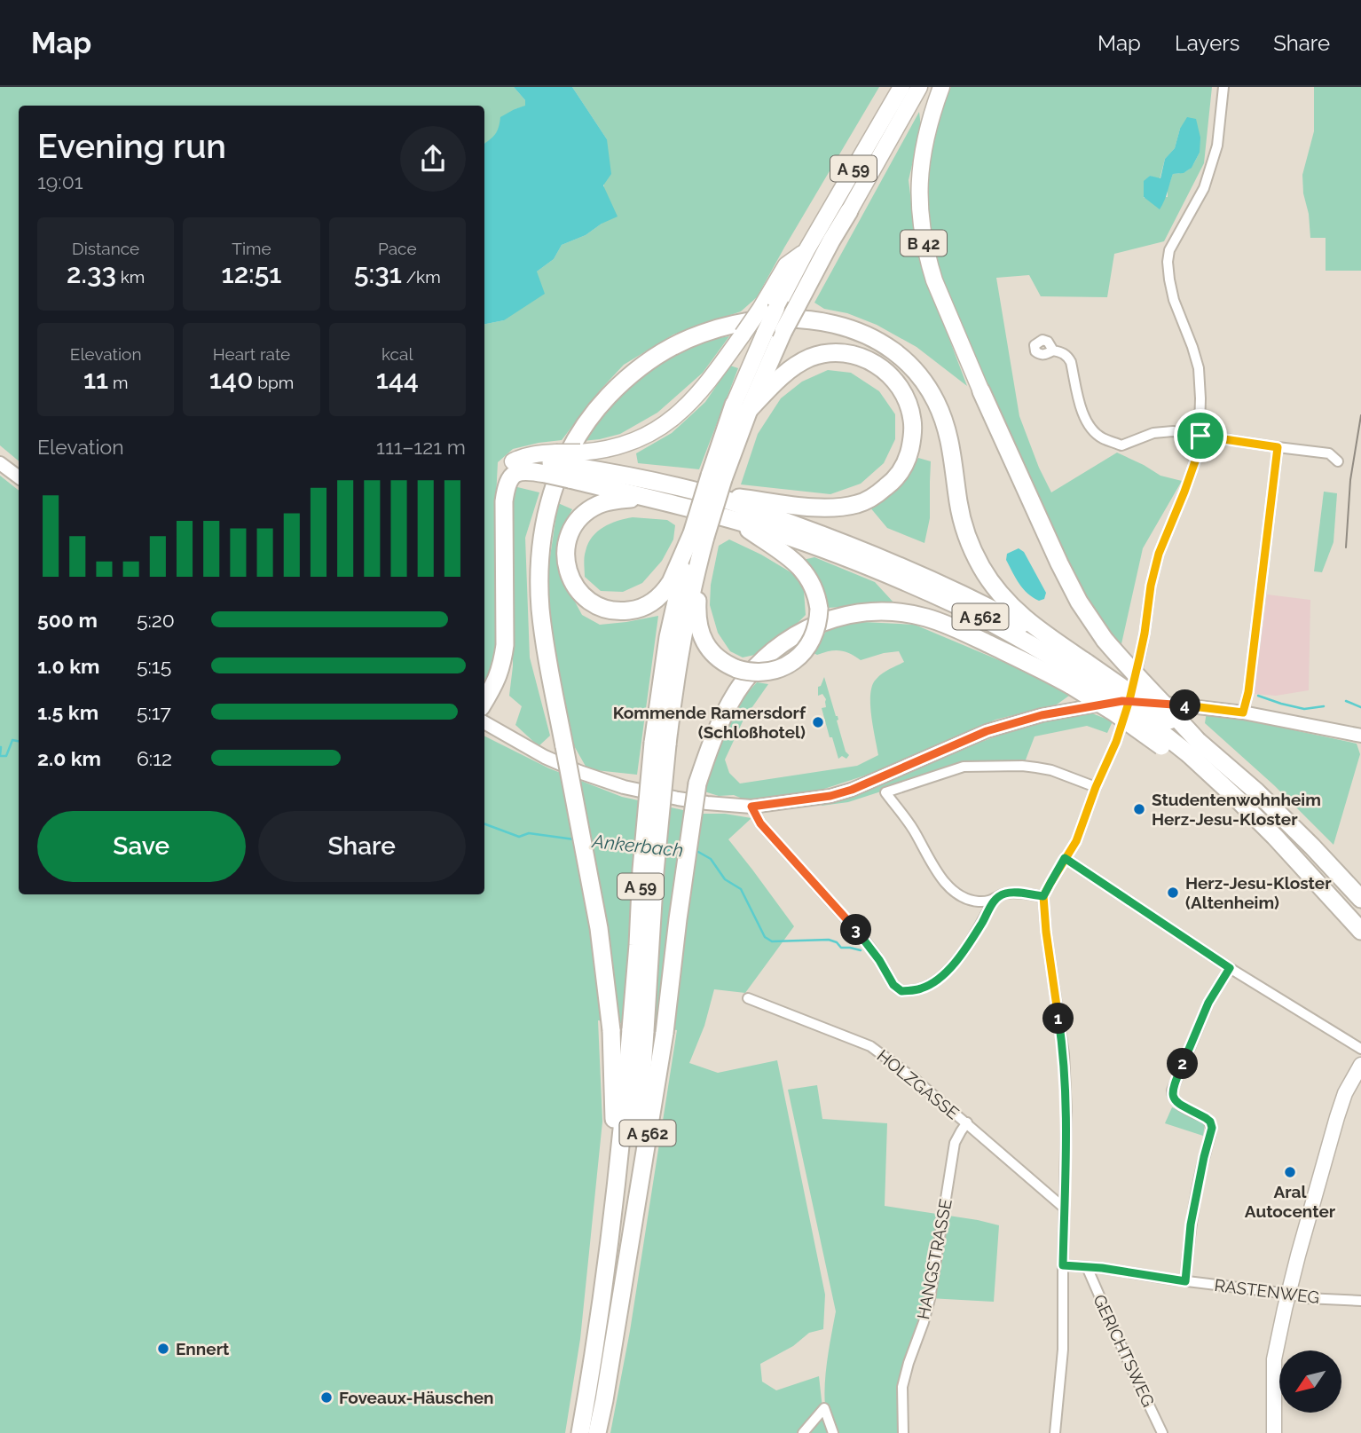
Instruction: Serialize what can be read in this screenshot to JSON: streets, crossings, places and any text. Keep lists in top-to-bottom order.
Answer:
{
  "streets": {
    "highway": ["A 59", "B 42", "A 562"],
    "street": [
      "HOLZGASSE",
      "HANGSTRASSE",
      "RASTENWEG",
      "GERICHTSWEG"
    ]
  },
  "crossings": [
    ["A 59", "A 562"],
    ["HOLZGASSE", "HANGSTRASSE"],
    ["RASTENWEG", "GERICHTSWEG"]
  ],
  "water": ["Ankerbach"],
  "places": [
    "Kommende Ramersdorf (Schloßhotel)",
    "Studentenwohnheim Herz-Jesu-Kloster",
    "Herz-Jesu-Kloster (Altenheim)",
    "Aral Autocenter",
    "Ennert",
    "Foveaux-Häuschen"
  ],
  "north": "bottom left",
  "page": {
    "header": "Map",
    "nav": ["Map", "Layers", "Share"],
    "heading": ["Evening run", "19:01"],
    "stats": [
      ["Distance", "2.33 km"],
      ["Time", "12:51"],
      ["Pace", "5:31 /km"],
      ["Elevation", "11 m"],
      ["Heart rate", "140 bpm"],
      ["kcal", "144"]
    ],
    "chart": ["Elevation", "111–121 m"],
    "list": [
      {
        "name": "500 m",
        "note": "5:20"
      },
      {
        "name": "1.0 km",
        "note": "5:15"
      },
      {
        "name": "1.5 km",
        "note": "5:17"
      },
      {
        "name": "2.0 km",
        "note": "6:12"
      }
    ],
    "pins": [
      "4",
      "3",
      "1",
      "2"
    ],
    "buttons": ["Save", "Share"]
  }
}
